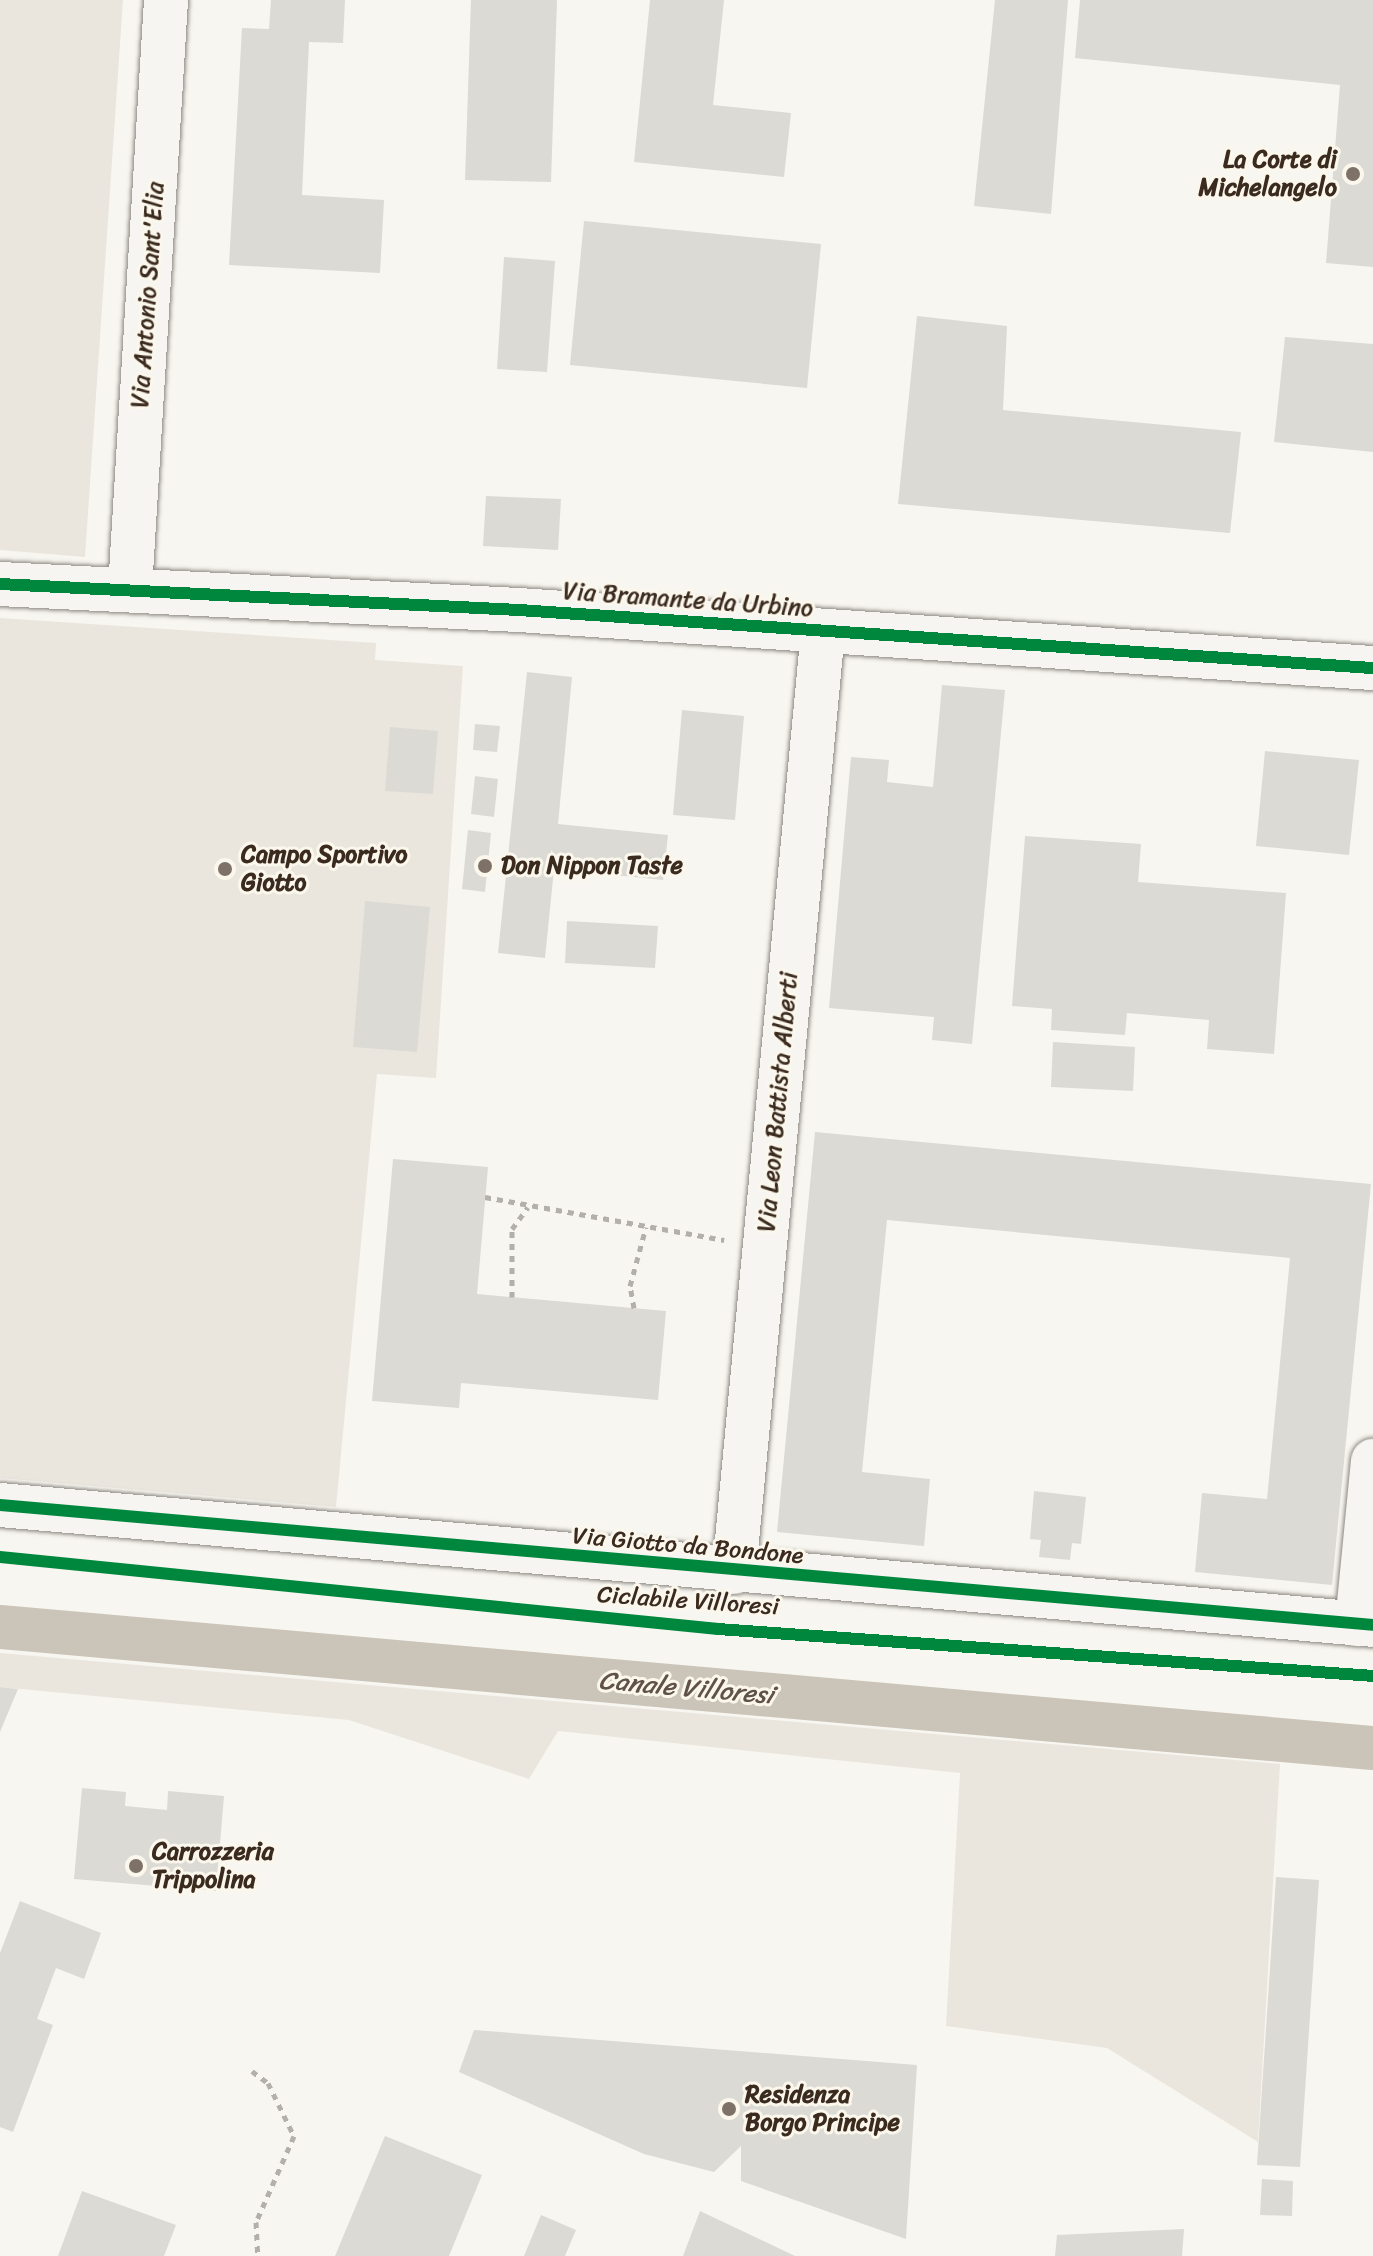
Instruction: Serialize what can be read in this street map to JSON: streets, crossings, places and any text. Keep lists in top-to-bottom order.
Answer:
{
  "streets": {
    "street": [
      "Via Antonio Sant'Elia",
      "Via Bramante da Urbino",
      "Via Leon Battista Alberti",
      "Via Giotto da Bondone"
    ],
    "cycle path": ["Ciclabile Villoresi"]
  },
  "crossings": [
    ["Via Antonio Sant'Elia", "Via Bramante da Urbino"],
    ["Via Bramante da Urbino", "Via Leon Battista Alberti"],
    ["Via Leon Battista Alberti", "Via Giotto da Bondone"]
  ],
  "water": ["Canale Villoresi"],
  "places": [
    "La Corte di Michelangelo",
    "Don Nippon Taste",
    "Campo Sportivo Giotto",
    "Carrozzeria Trippolina",
    "Residenza Borgo Principe"
  ]
}
